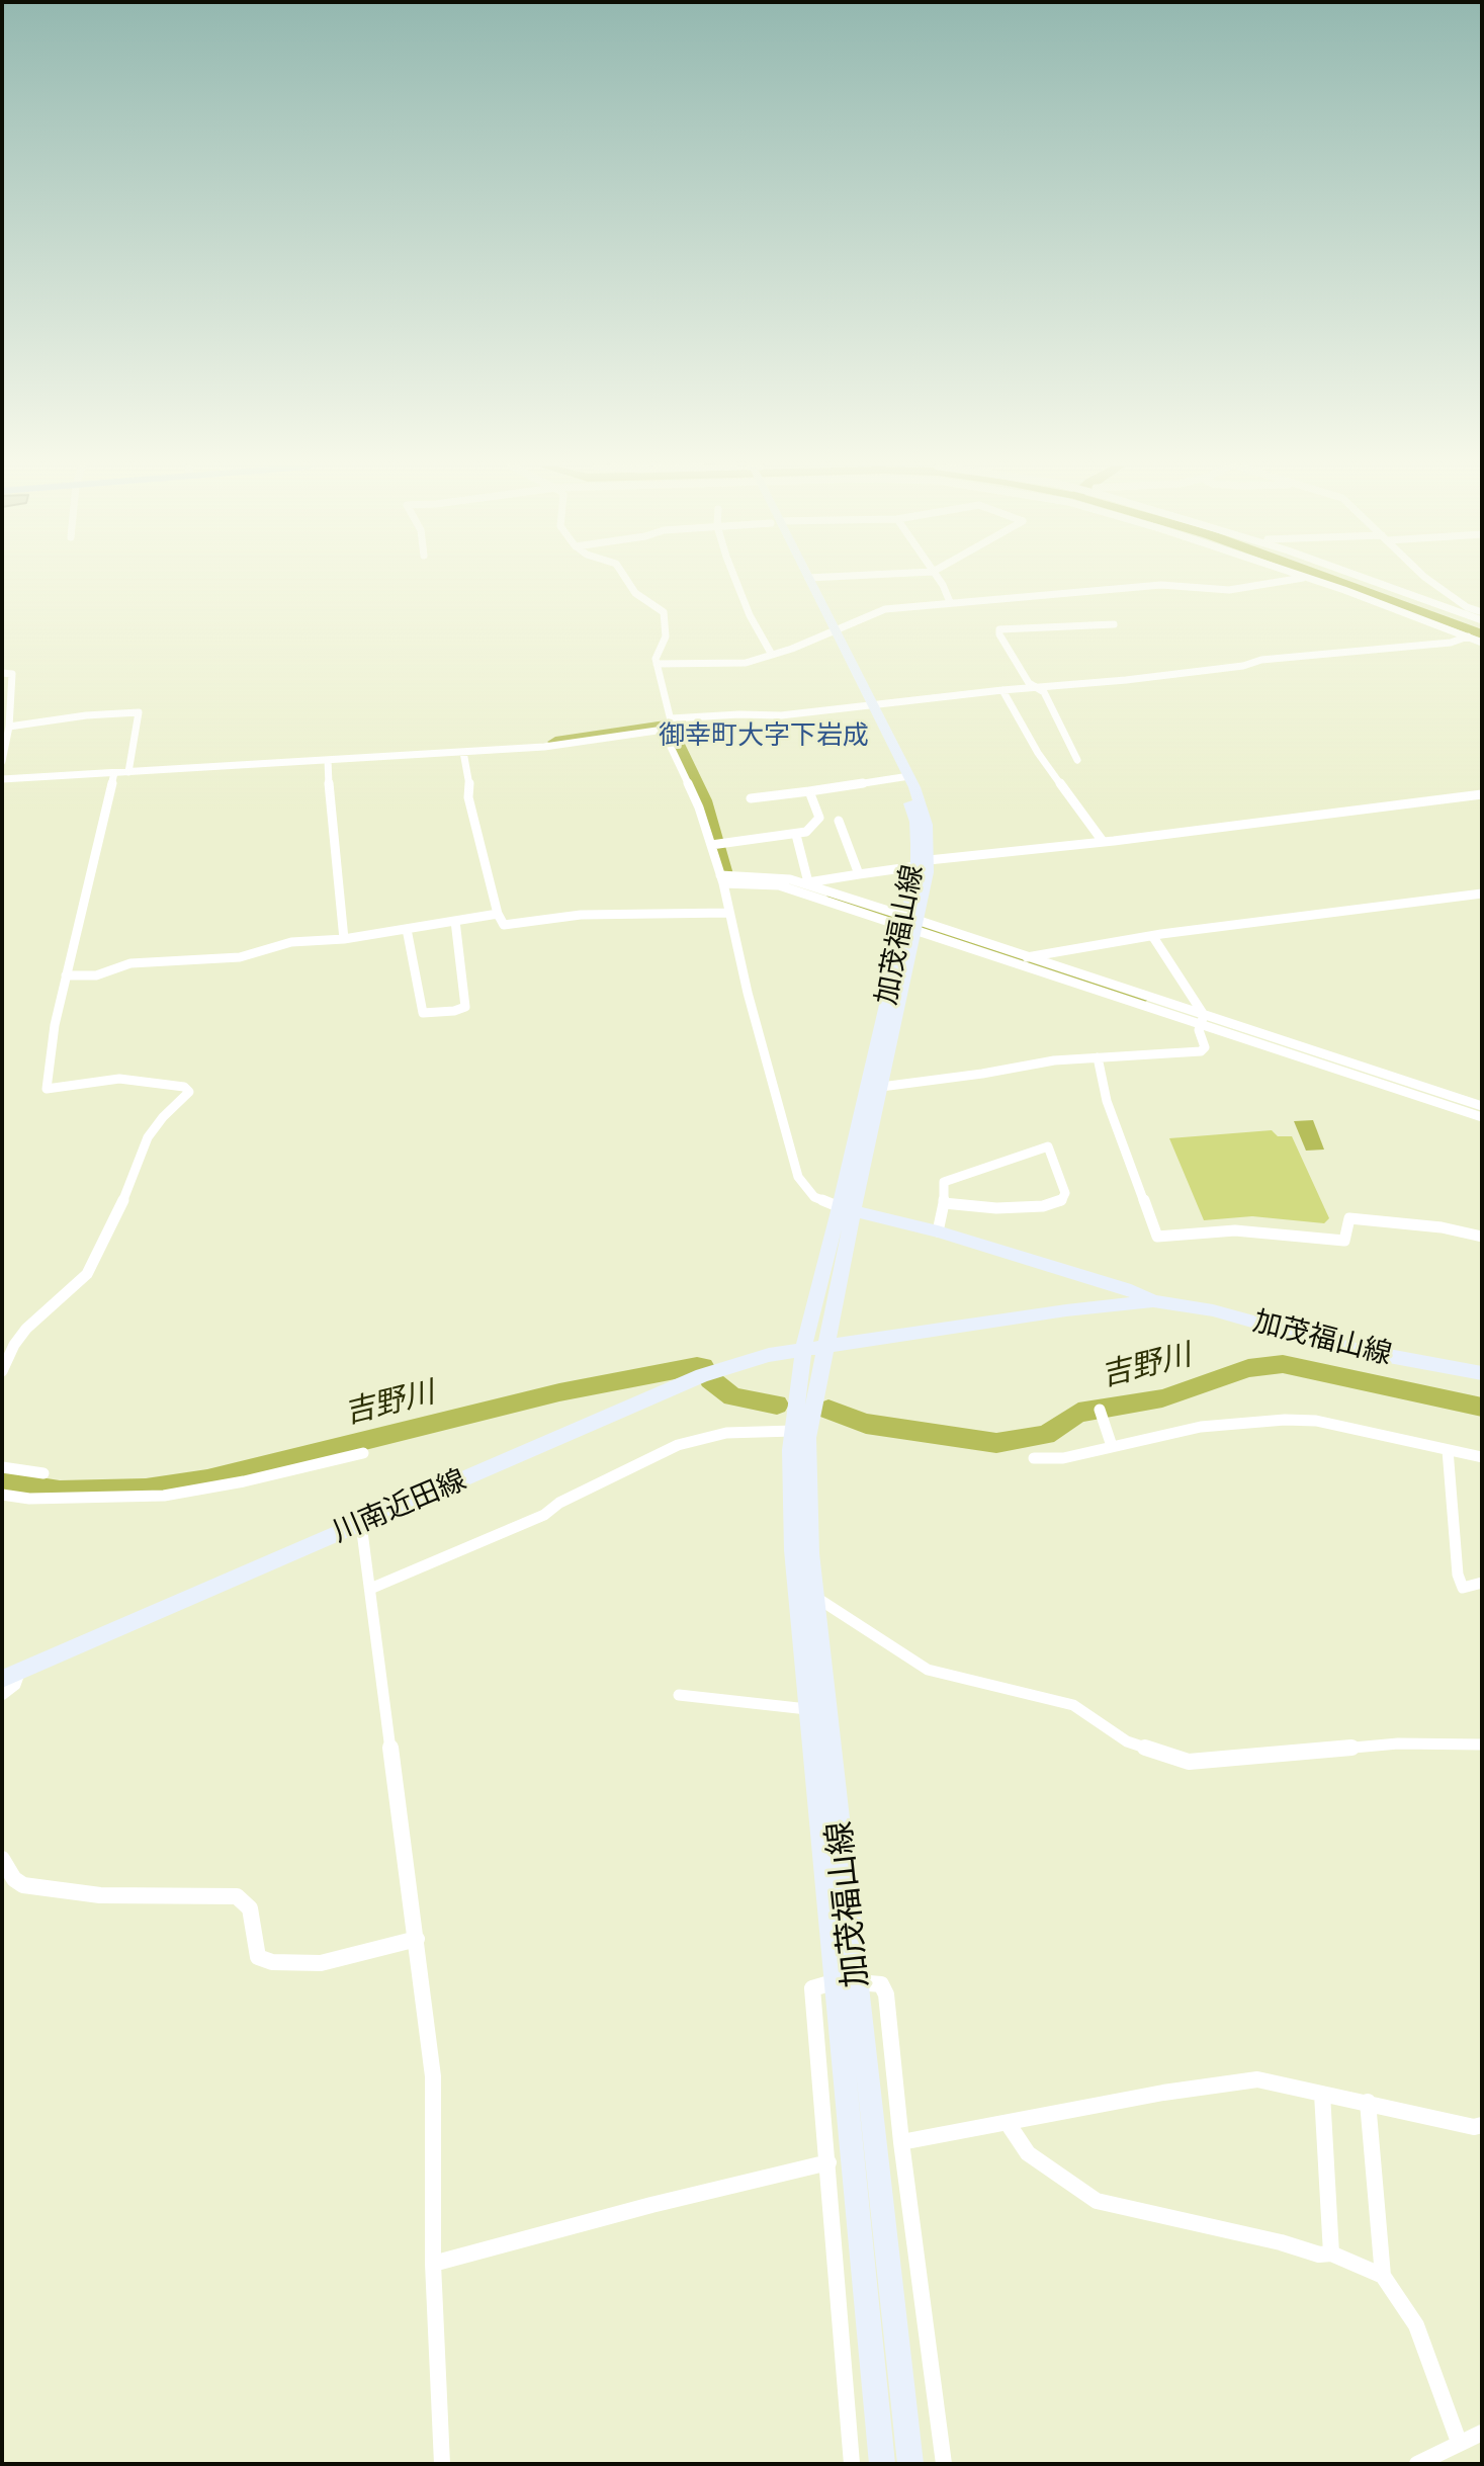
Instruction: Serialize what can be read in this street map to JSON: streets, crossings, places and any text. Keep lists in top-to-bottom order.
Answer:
{
  "streets": {
    "main road": ["加茂福山線", "川南近田線"]
  },
  "crossings": [
    ["加茂福山線", "川南近田線"]
  ],
  "districts": ["御幸町大字下岩成"],
  "water": ["吉野川"]
}
